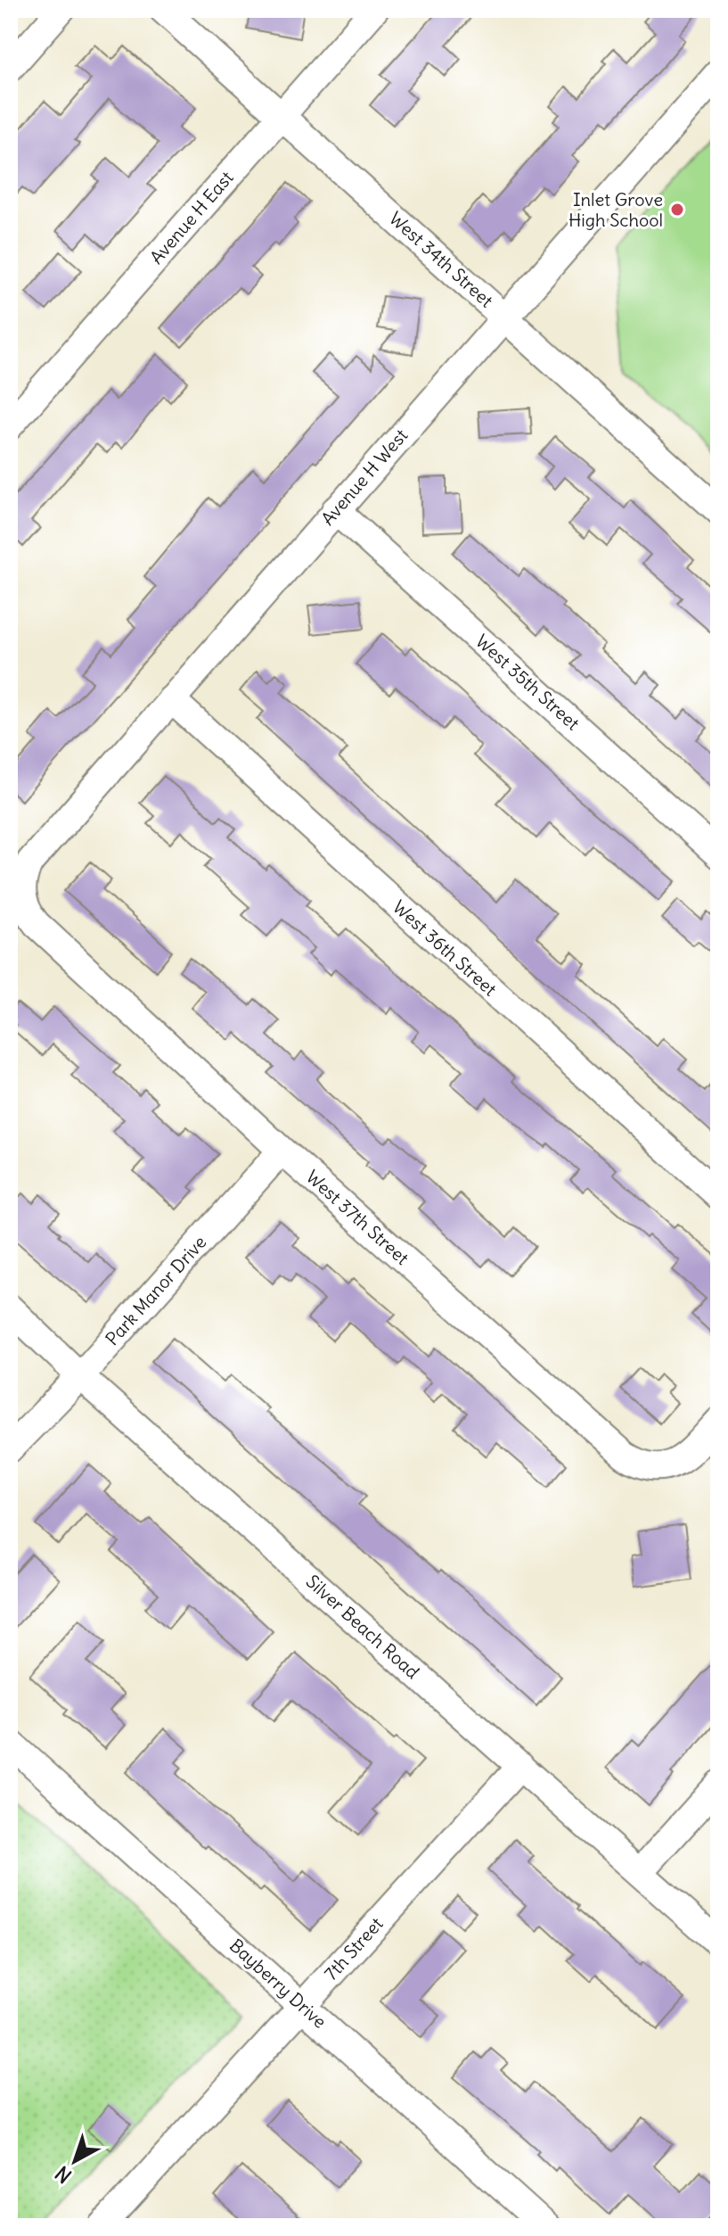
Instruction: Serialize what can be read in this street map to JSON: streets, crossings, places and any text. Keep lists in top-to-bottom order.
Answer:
{
  "streets": {
    "street": [
      "Avenue H East",
      "West 34th Street",
      "Avenue H West",
      "West 35th Street",
      "West 36th Street",
      "West 37th Street",
      "Park Manor Drive",
      "Silver Beach Road",
      "7th Street",
      "Bayberry Drive"
    ]
  },
  "crossings": [
    ["Avenue H East", "West 34th Street"],
    ["West 34th Street", "Avenue H West"],
    ["Avenue H West", "West 35th Street"],
    ["Avenue H West", "West 36th Street"],
    ["Avenue H West", "West 37th Street"],
    ["West 37th Street", "Park Manor Drive"],
    ["Park Manor Drive", "Silver Beach Road"],
    ["Silver Beach Road", "7th Street"],
    ["7th Street", "Bayberry Drive"]
  ],
  "places": ["Inlet Grove High School"],
  "north": "bottom left"
}
